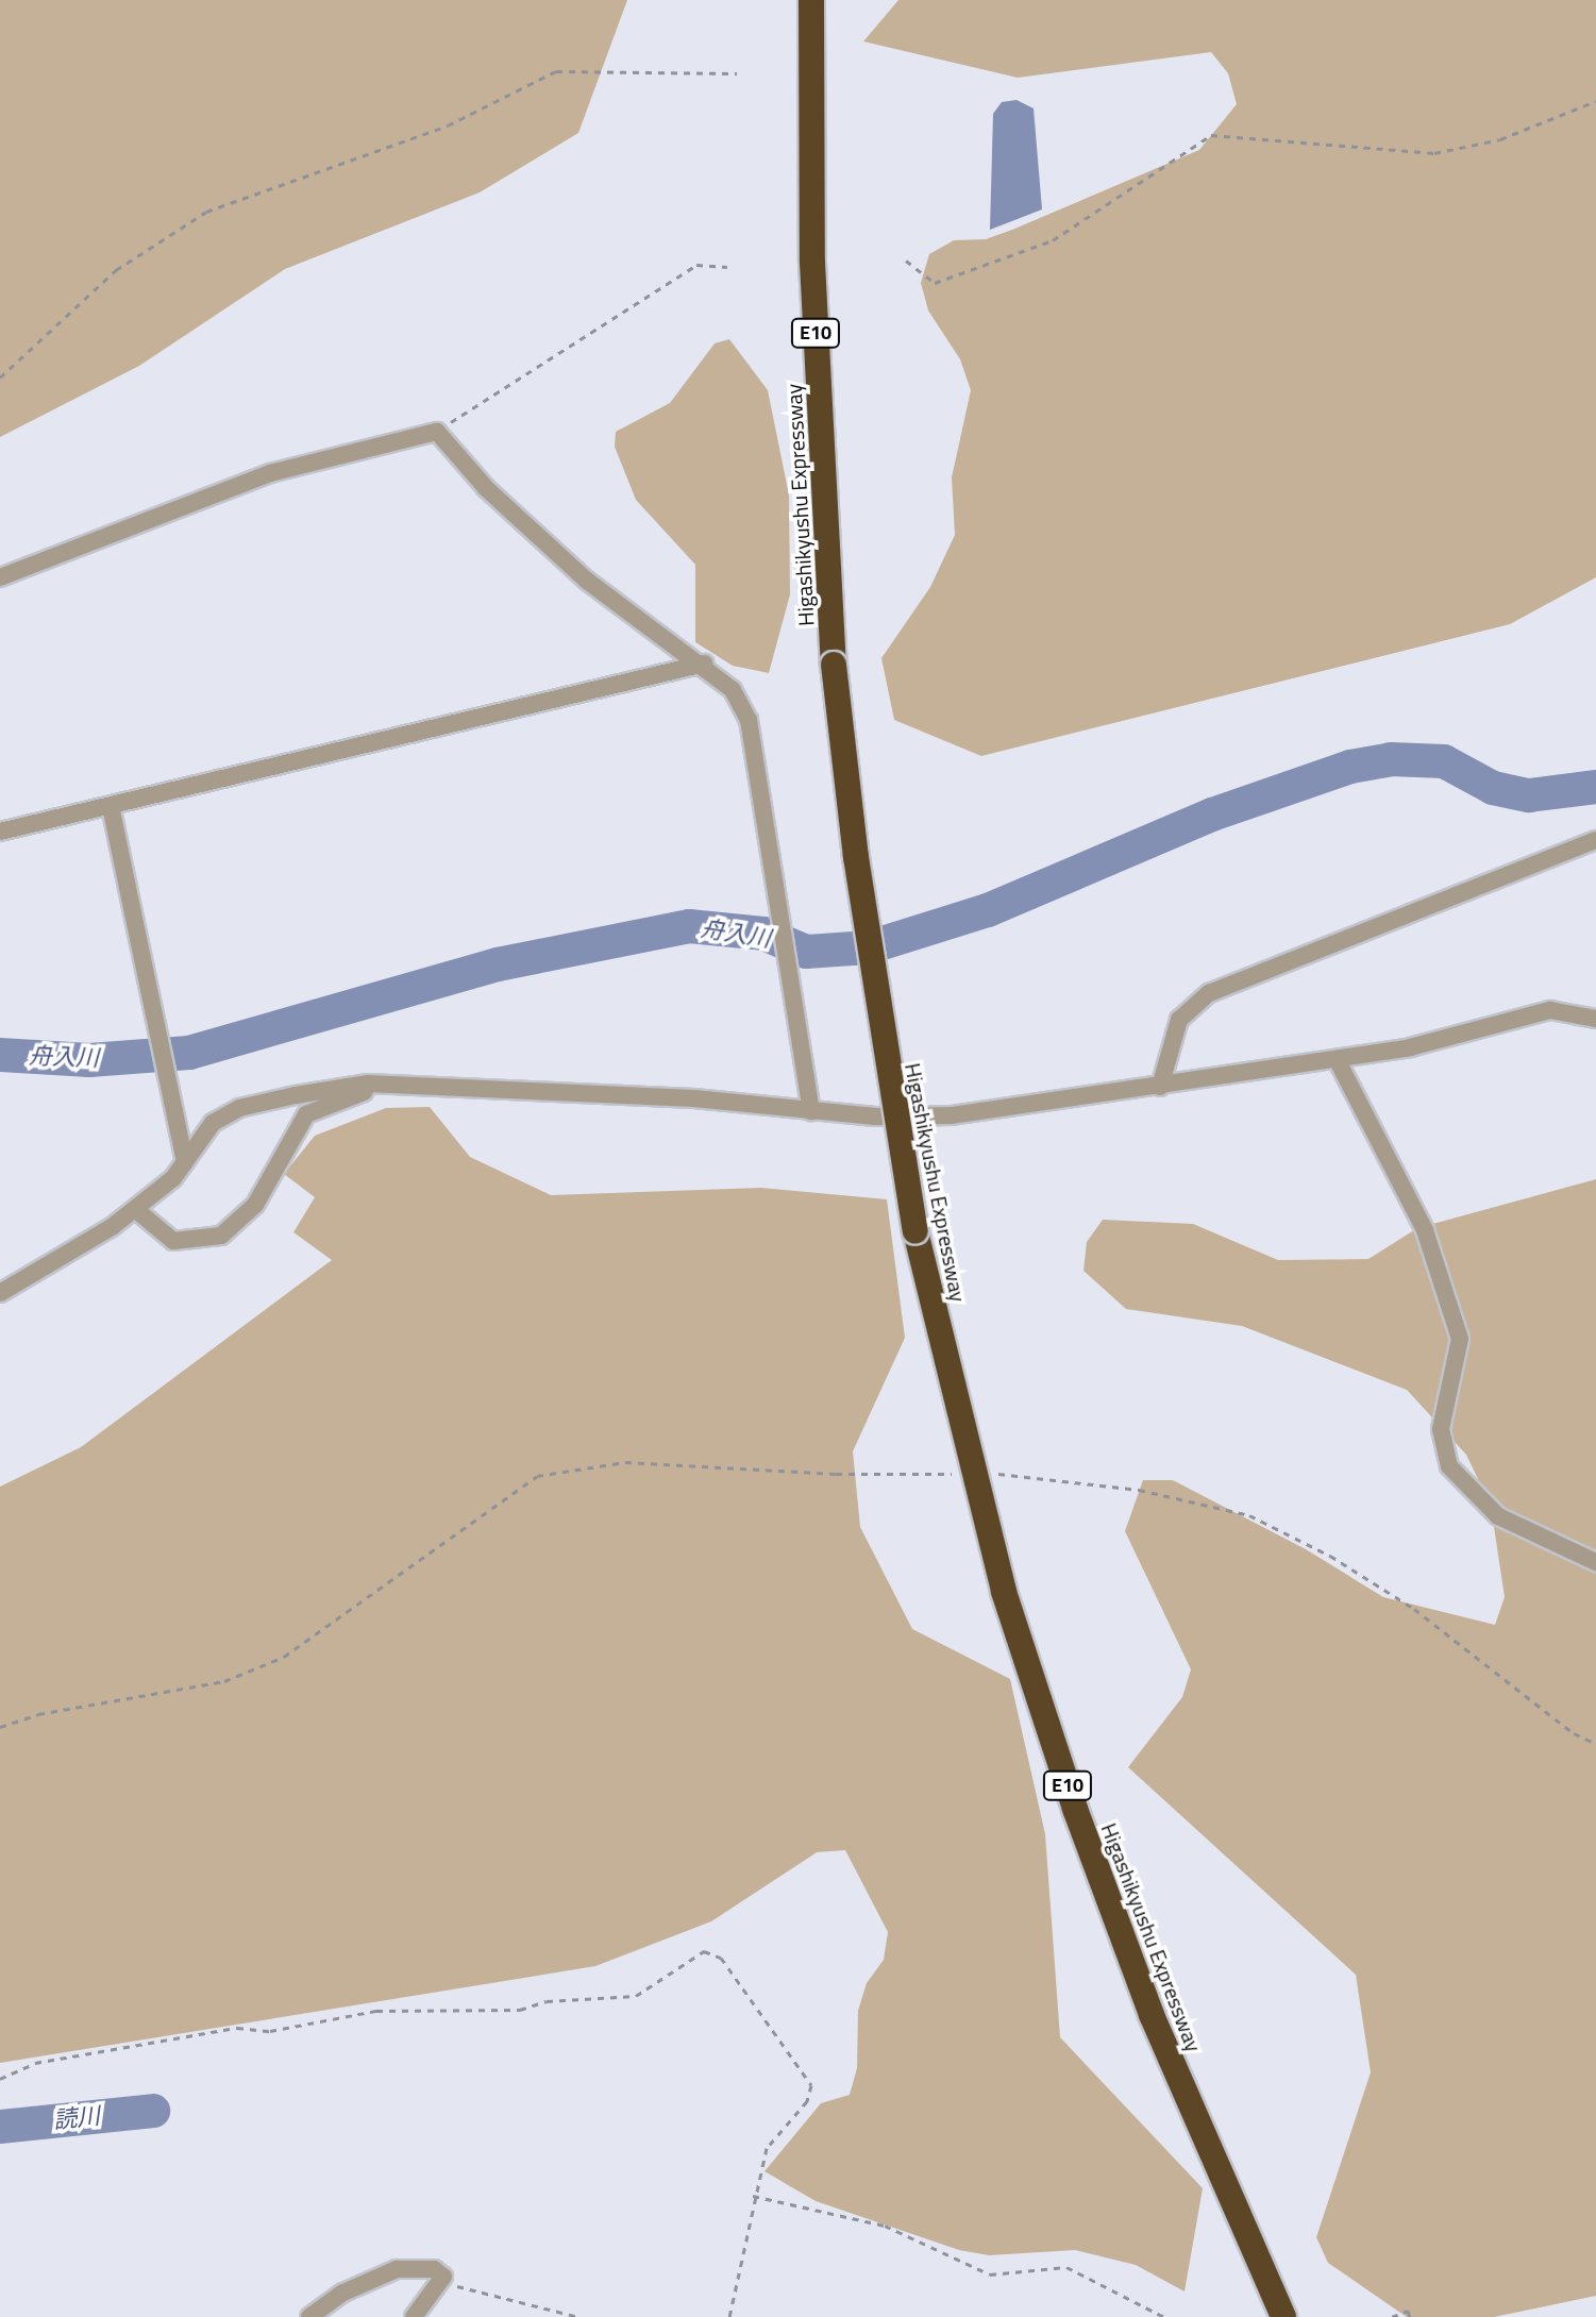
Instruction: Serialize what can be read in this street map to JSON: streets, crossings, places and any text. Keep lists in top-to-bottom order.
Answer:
{
  "streets": {
    "highway": ["E10", "Higashikyushu Expressway"]
  },
  "water": ["舟入川", "読川"]
}
